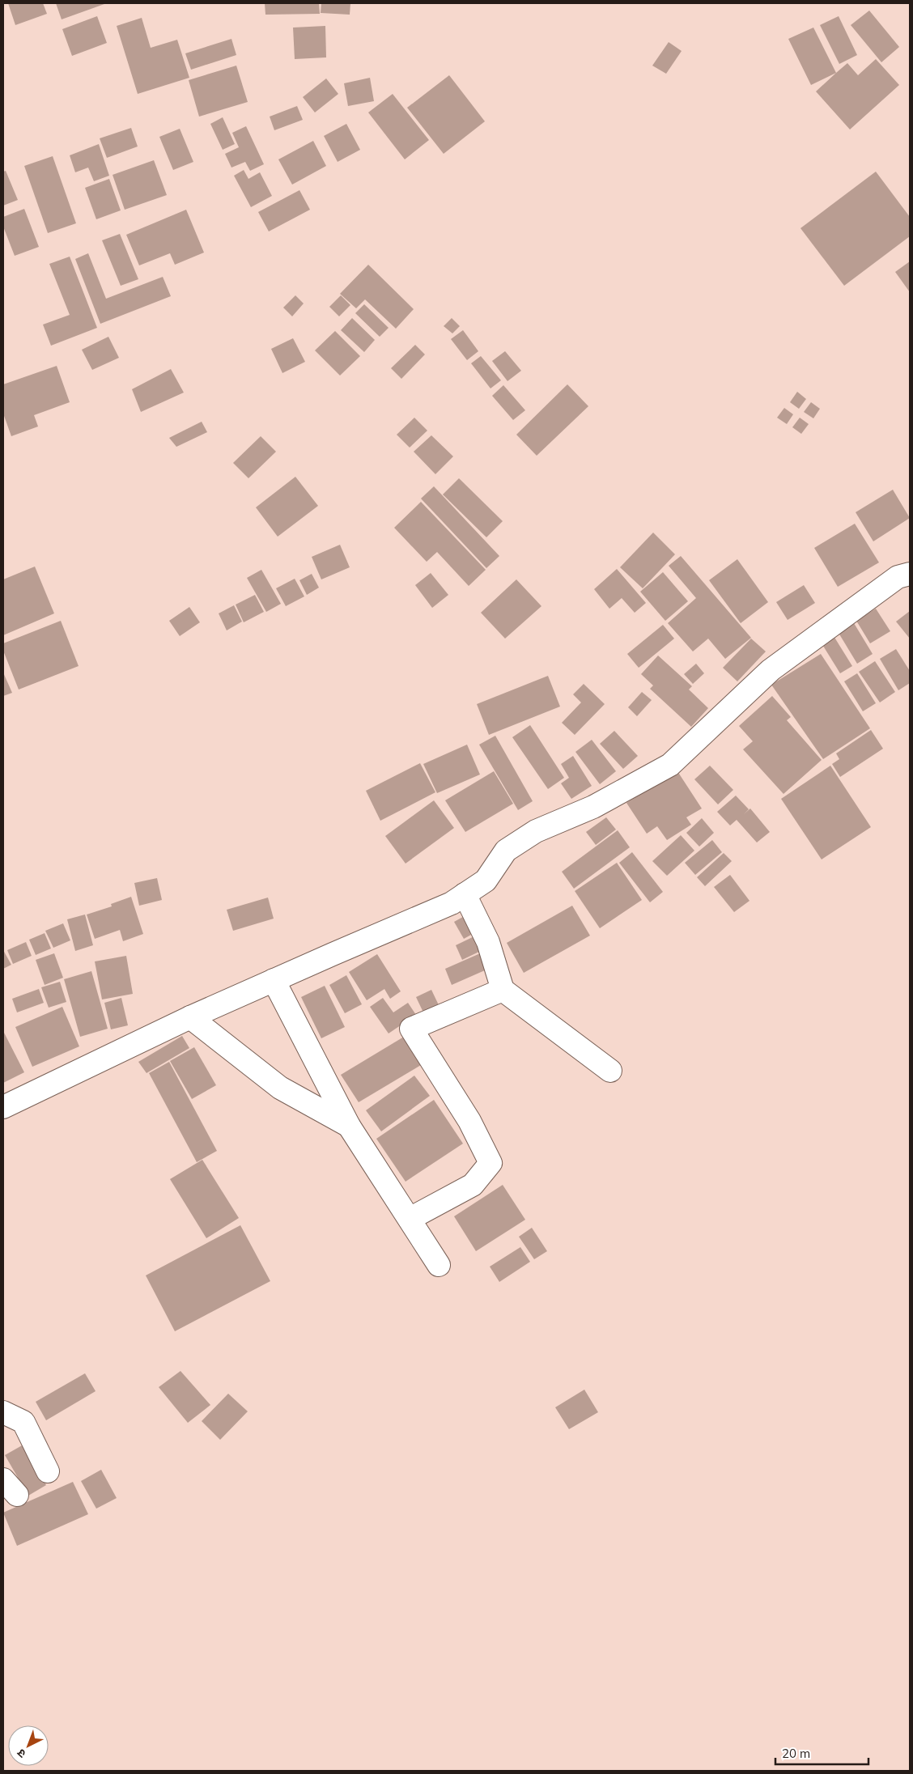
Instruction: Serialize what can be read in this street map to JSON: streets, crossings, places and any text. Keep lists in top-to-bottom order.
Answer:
{
  "scale_bar": "20 m",
  "north": "bottom left"
}
